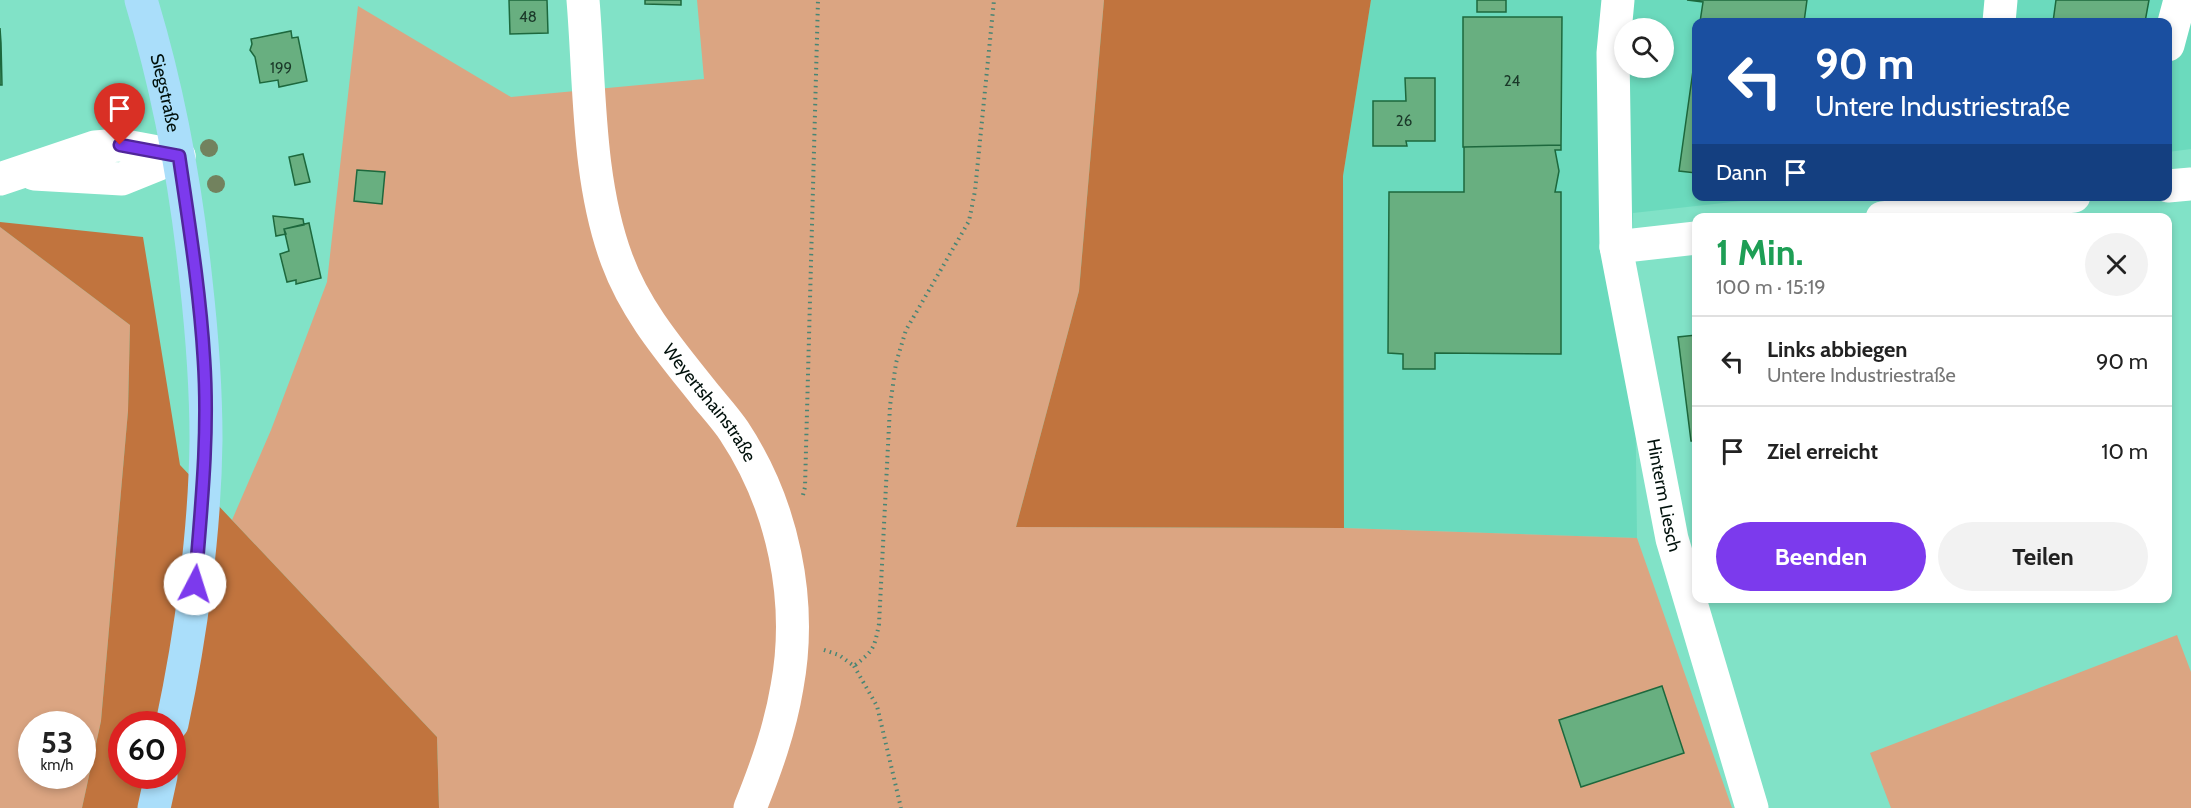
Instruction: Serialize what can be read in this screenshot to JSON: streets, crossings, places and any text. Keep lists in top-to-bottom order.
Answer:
{
  "streets": {
    "main road": ["Siegstraße"],
    "street": ["Weyertshainstraße", "Hinterm Liesch"]
  },
  "house_numbers": [
    "48",
    "199",
    "24",
    "26"
  ],
  "page": {
    "turn": ["90 m", "Untere Industriestraße"],
    "then": "Dann",
    "heading": ["1 Min.", "100 m · 15:19"],
    "list": [
      {
        "name": "Links abbiegen",
        "note": "Untere Industriestraße",
        "value": "90 m"
      },
      {
        "name": "Ziel erreicht",
        "value": "10 m"
      }
    ],
    "buttons": ["Beenden", "Teilen"],
    "speed": "53 km/h",
    "limit": "60"
  }
}
